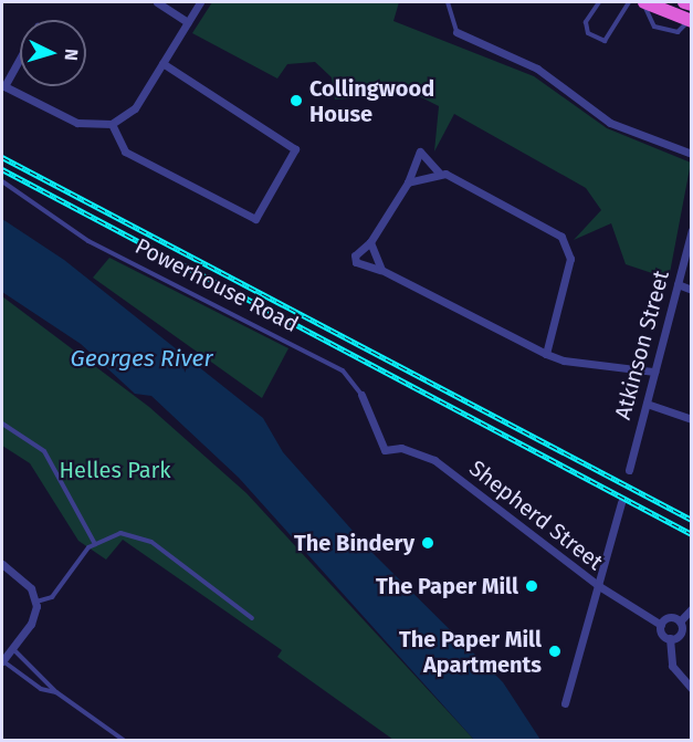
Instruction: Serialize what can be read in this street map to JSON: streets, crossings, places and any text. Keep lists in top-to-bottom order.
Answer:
{
  "streets": {
    "street": ["Powerhouse Road", "Atkinson Street", "Shepherd Street"]
  },
  "crossings": [
    ["Powerhouse Road", "Shepherd Street"]
  ],
  "water": ["Georges River"],
  "parks": ["Helles Park"],
  "places": [
    "Collingwood House",
    "The Bindery",
    "The Paper Mill",
    "The Paper Mill Apartments"
  ],
  "north": "right"
}
